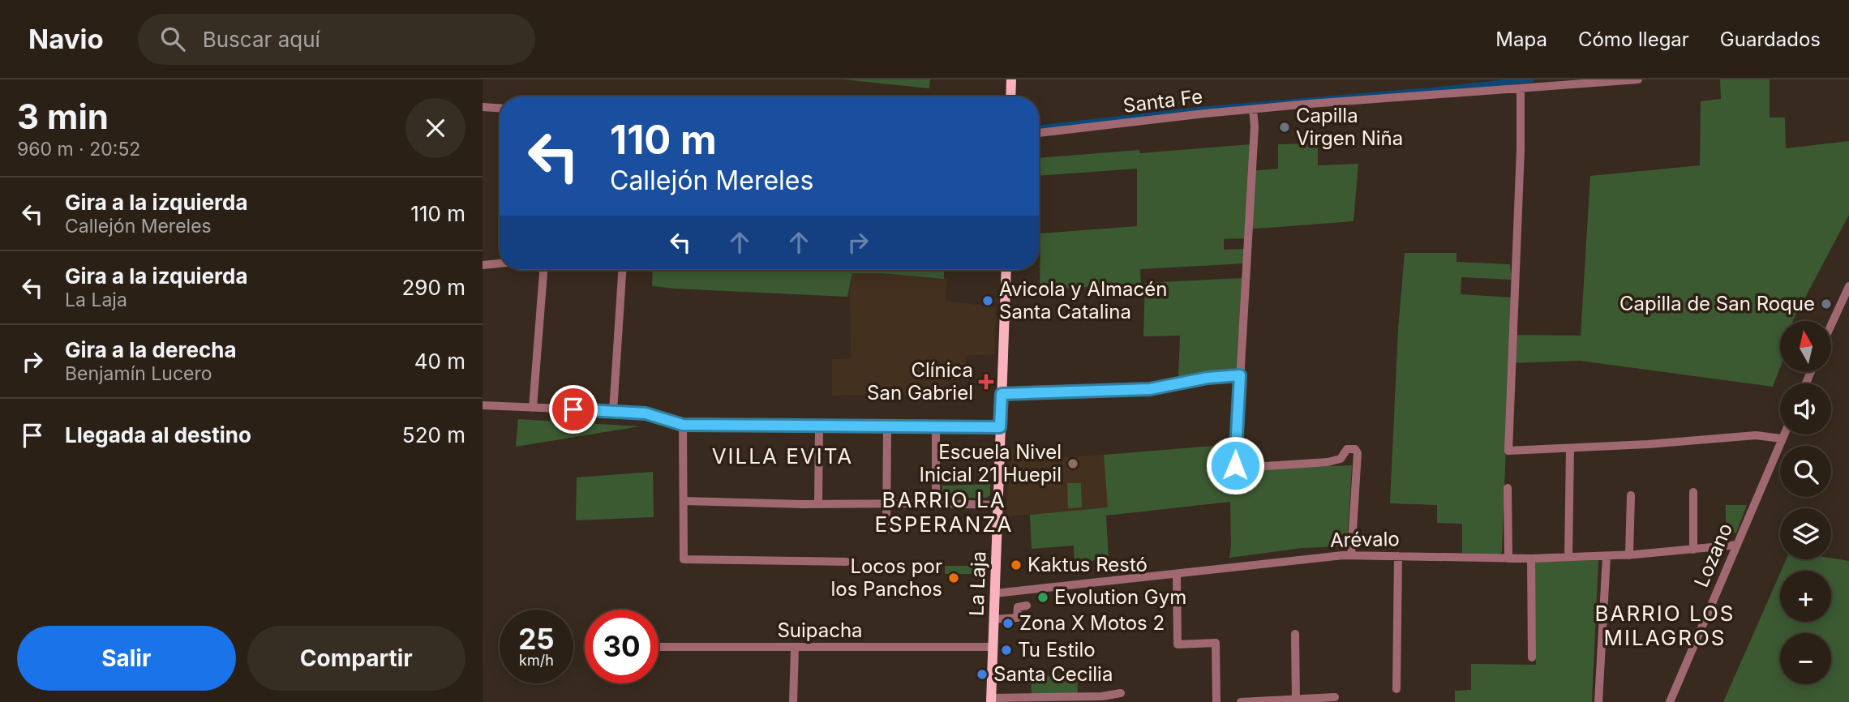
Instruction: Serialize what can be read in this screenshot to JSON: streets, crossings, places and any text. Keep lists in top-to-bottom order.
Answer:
{
  "streets": {
    "main road": ["La Laja"],
    "street": [
      "Santa Fe",
      "Arévalo",
      "Lozano",
      "Suipacha"
    ]
  },
  "crossings": [
    ["Arévalo", "Lozano"],
    ["Arévalo", "La Laja"],
    ["La Laja", "Suipacha"]
  ],
  "districts": ["VILLA EVITA", "BARRIO LA ESPERANZA", "BARRIO LOS MILAGROS"],
  "places": {
    "other": [
      "Capilla Virgen Niña",
      "Avicola y Almacén Santa Catalina",
      "Capilla de San Roque",
      "Escuela Nivel Inicial 21 Huepil",
      "Kaktus Restó",
      "Locos por los Panchos",
      "Evolution Gym",
      "Zona X Motos 2",
      "Tu Estilo",
      "Santa Cecilia"
    ],
    "health": ["Clínica San Gabriel"]
  },
  "north": "top",
  "page": {
    "header": "Navio",
    "search": "Buscar aquí",
    "nav": ["Mapa", "Cómo llegar", "Guardados"],
    "heading": ["3 min", "960 m · 20:52"],
    "turn": ["110 m", "Callejón Mereles"],
    "list": [
      {
        "name": "Gira a la izquierda",
        "note": "Callejón Mereles",
        "value": "110 m"
      },
      {
        "name": "Gira a la izquierda",
        "note": "La Laja",
        "value": "290 m"
      },
      {
        "name": "Gira a la derecha",
        "note": "Benjamín Lucero",
        "value": "40 m"
      },
      {
        "name": "Llegada al destino",
        "value": "520 m"
      }
    ],
    "map_buttons": ["+", "−"],
    "speed": "25 km/h",
    "limit": "30",
    "buttons": ["Salir", "Compartir"]
  }
}
